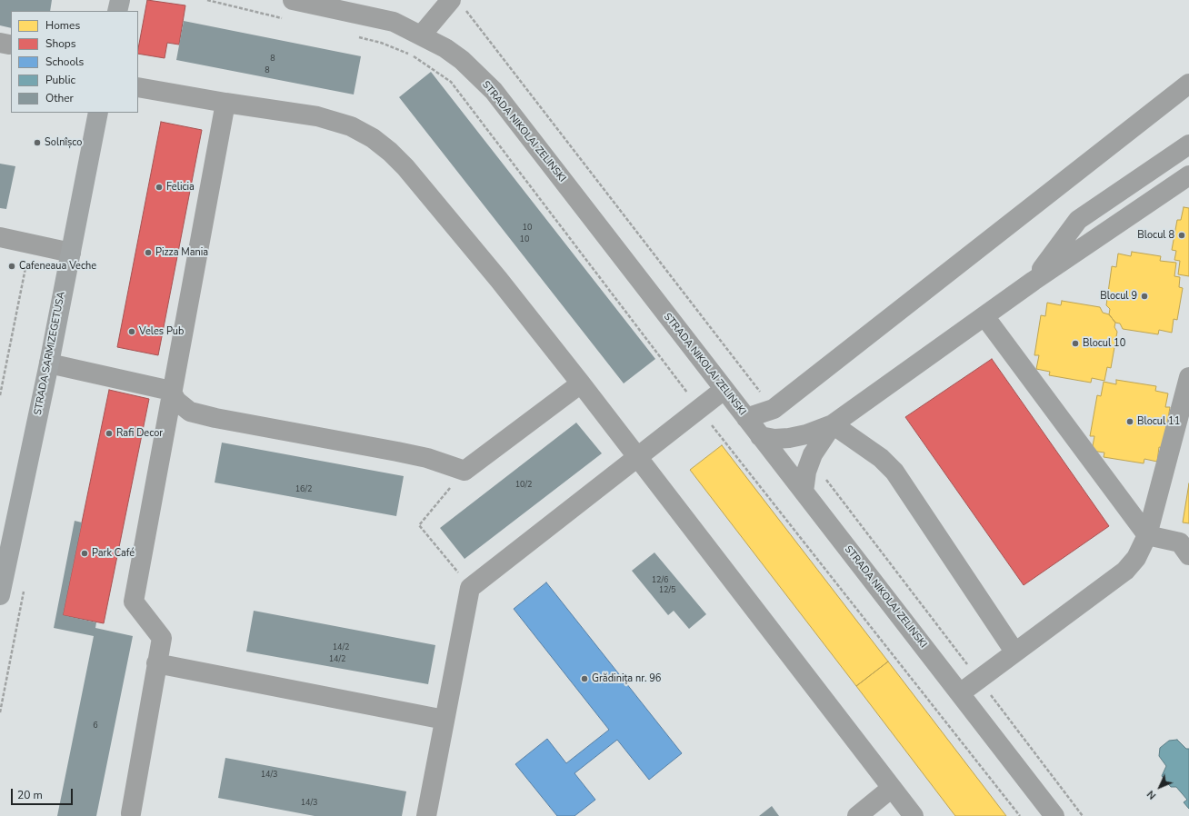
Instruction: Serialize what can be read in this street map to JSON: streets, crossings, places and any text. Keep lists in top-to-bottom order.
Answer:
{
  "streets": {
    "main road": ["STRADA SARMIZEGETUSA"],
    "street": ["STRADA NIKOLAI ZELINSKI"]
  },
  "places": [
    "Solnîșco",
    "Felicia",
    "Blocul 8",
    "Pizza Mania",
    "Cafeneaua Veche",
    "Blocul 9",
    "Veles Pub",
    "Blocul 10",
    "Blocul 11",
    "Rafi Decor",
    "Park Café",
    "Grădinița nr. 96"
  ],
  "house_numbers": [
    "8",
    "8",
    "10",
    "10",
    "10/2",
    "16/2",
    "12/6",
    "12/5",
    "14/2",
    "14/2",
    "6",
    "14/3",
    "14/3"
  ],
  "legend": [
    "Homes",
    "Shops",
    "Schools",
    "Public",
    "Other"
  ],
  "scale_bar": "20 m",
  "north": "bottom left"
}
